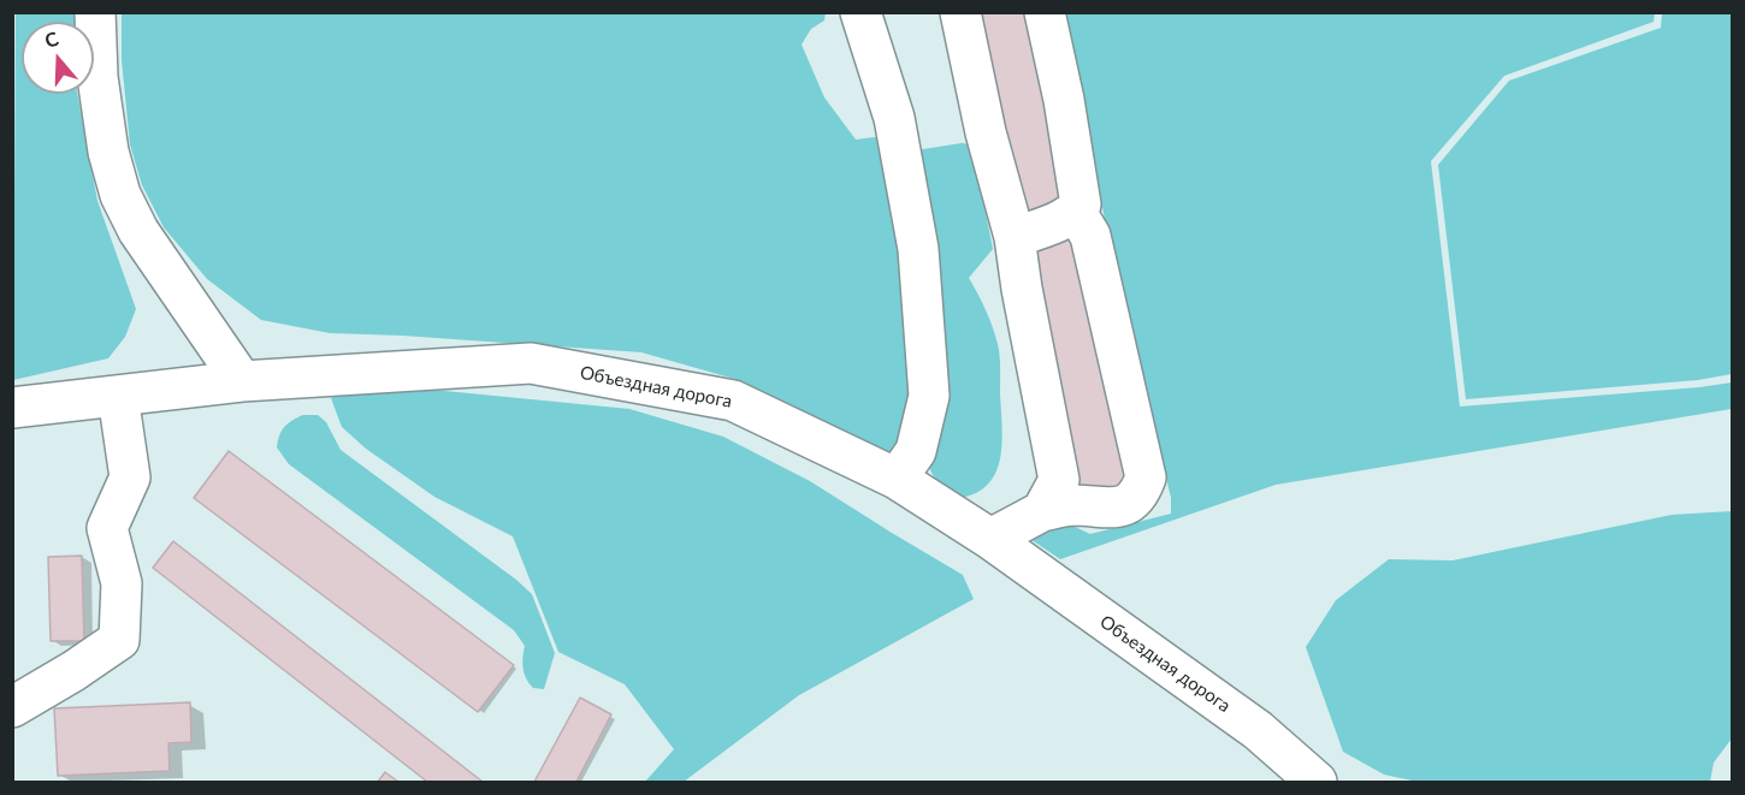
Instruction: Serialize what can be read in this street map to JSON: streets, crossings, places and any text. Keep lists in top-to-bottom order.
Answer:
{
  "streets": {
    "street": ["Объездная дорога"]
  },
  "north": "top"
}
